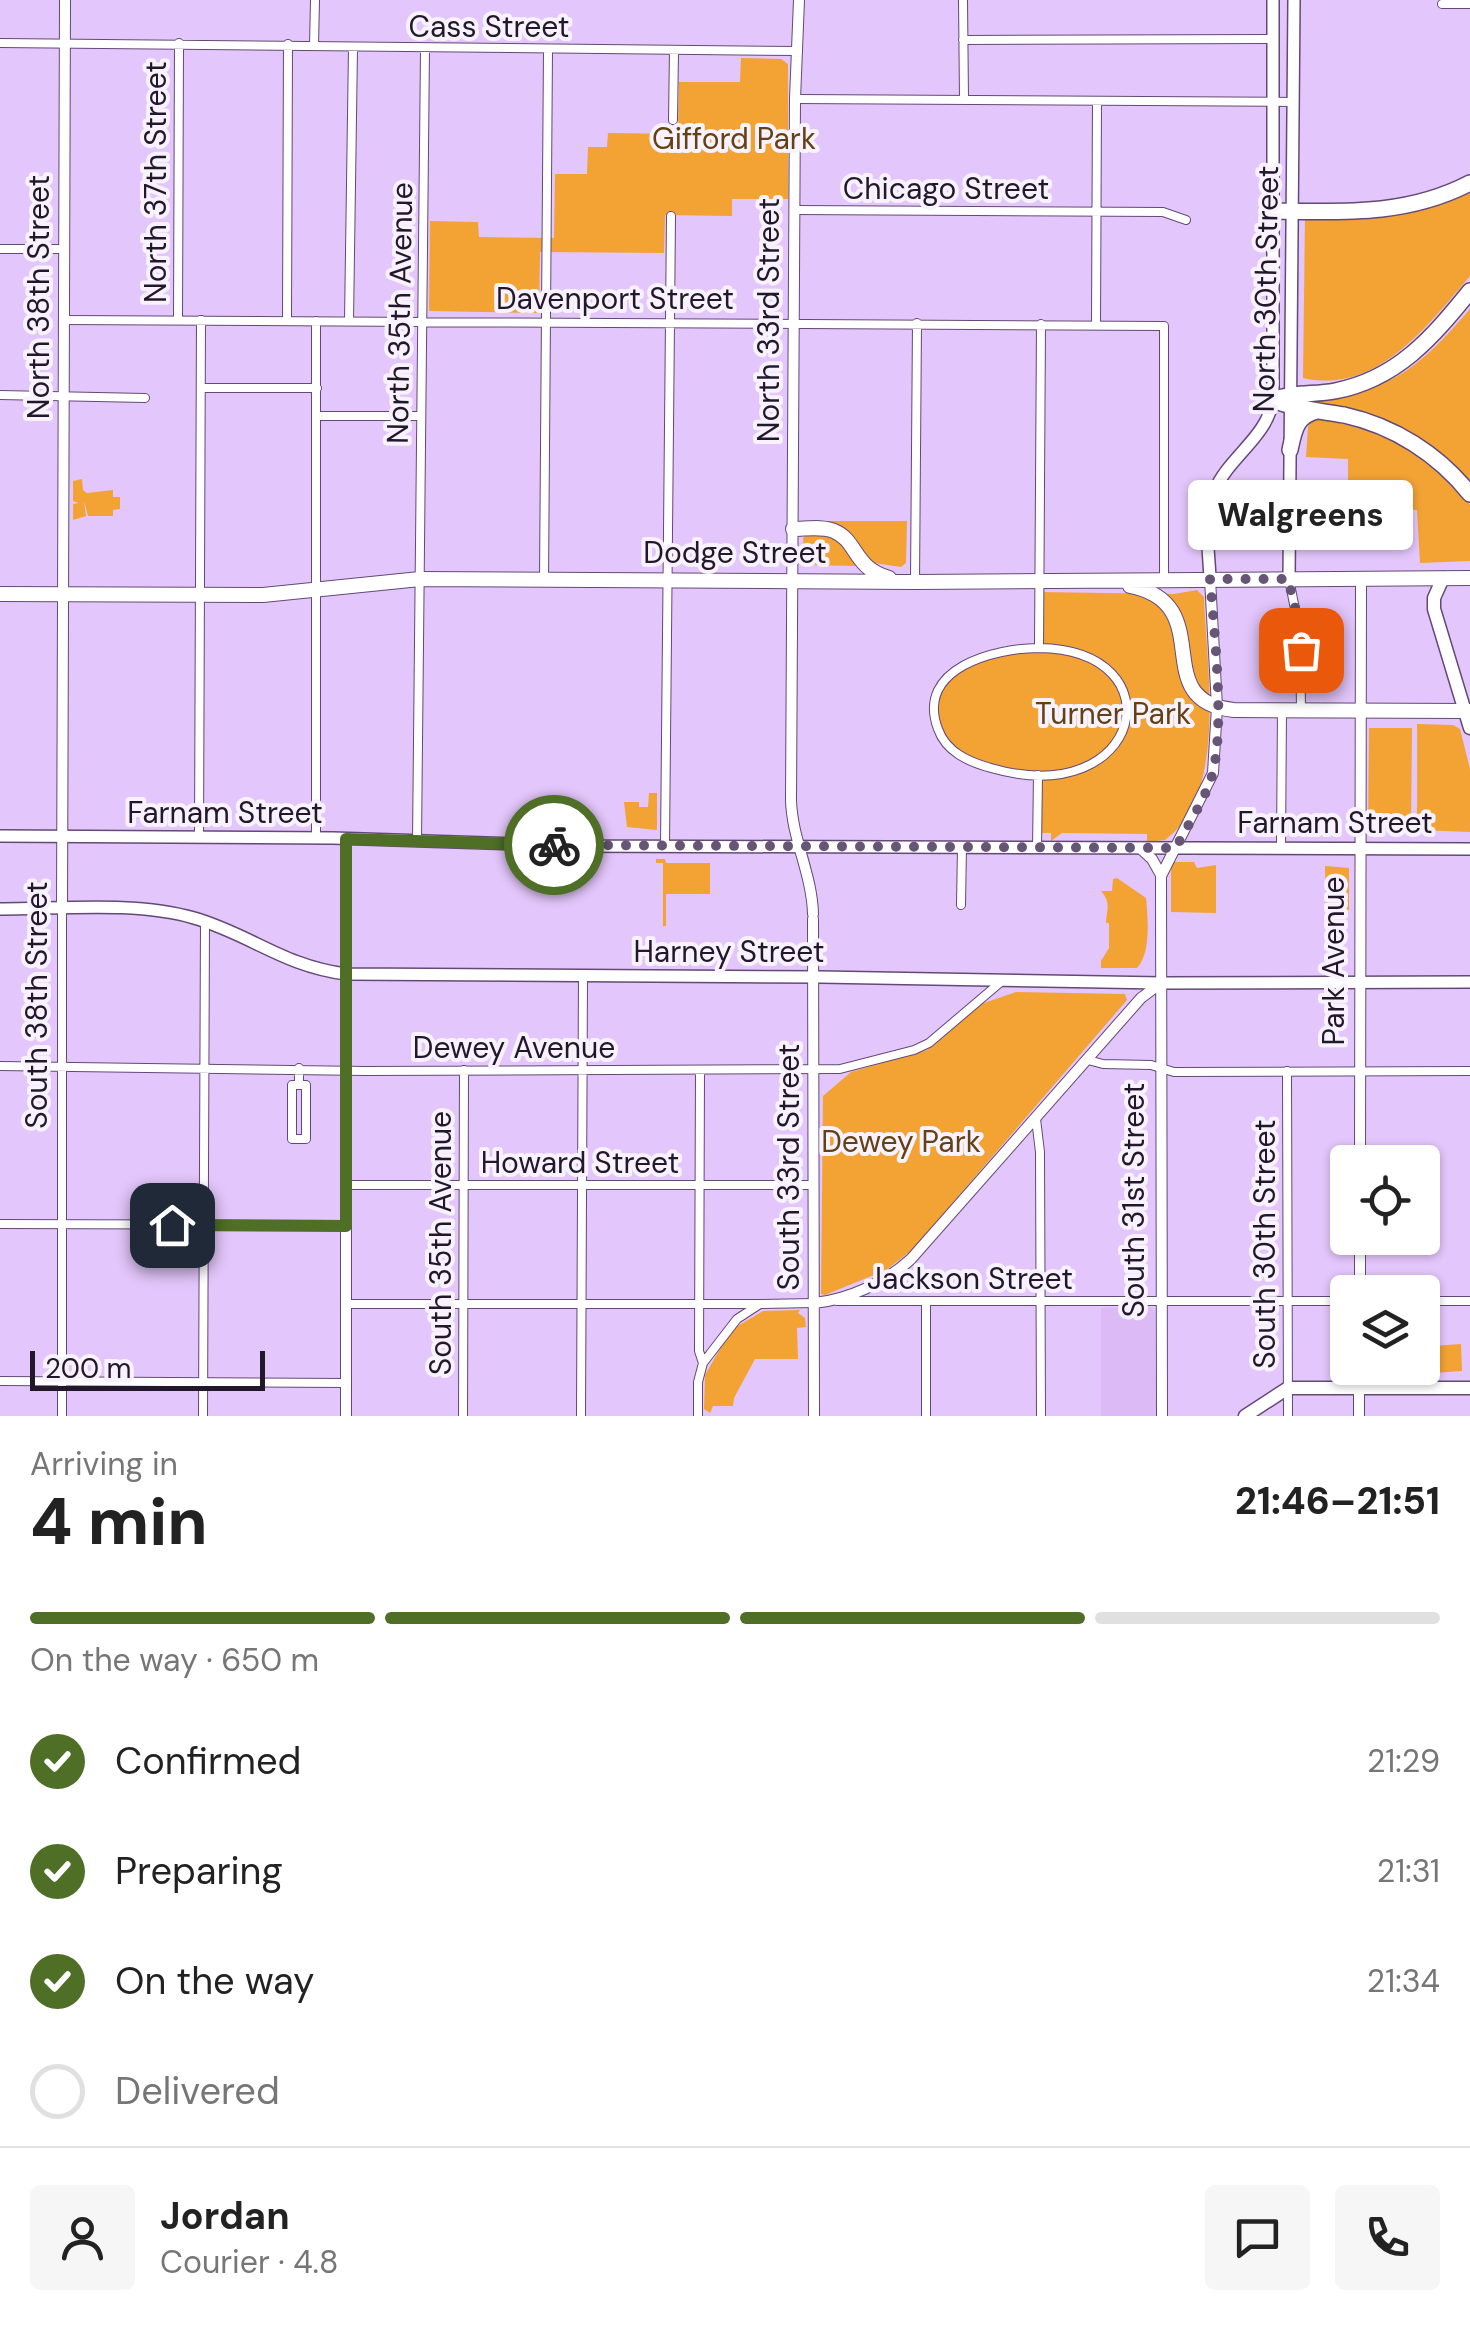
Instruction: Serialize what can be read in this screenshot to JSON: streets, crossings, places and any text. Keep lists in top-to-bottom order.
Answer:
{
  "streets": {
    "highway": ["Dodge Street"],
    "main road": ["North 30th Street", "Farnam Street", "Harney Street"],
    "street": [
      "Cass Street",
      "North 37th Street",
      "Chicago Street",
      "North 38th Street",
      "Davenport Street",
      "North 35th Avenue",
      "North 33rd Street",
      "Park Avenue",
      "South 38th Street",
      "Dewey Avenue",
      "Howard Street",
      "South 33rd Street",
      "South 31st Street",
      "South 35th Avenue",
      "South 30th Street",
      "Jackson Street"
    ]
  },
  "crossings": [
    ["Cass Street", "North 37th Street"],
    ["Cass Street", "North 38th Street"],
    ["Cass Street", "North 35th Avenue"],
    ["Cass Street", "North 33rd Street"],
    ["North 37th Street", "Davenport Street"],
    ["North 37th Street", "Dodge Street"],
    ["North 37th Street", "Farnam Street"],
    ["Chicago Street", "North 33rd Street"],
    ["North 30th Street", "Dodge Street"],
    ["North 38th Street", "Davenport Street"],
    ["North 38th Street", "Dodge Street"],
    ["North 38th Street", "South 38th Street"],
    ["Davenport Street", "North 35th Avenue"],
    ["Davenport Street", "North 33rd Street"],
    ["Davenport Street", "Dodge Street"],
    ["North 35th Avenue", "Dodge Street"],
    ["North 33rd Street", "Dodge Street"],
    ["North 33rd Street", "South 33rd Street"],
    ["Dodge Street", "Park Avenue"],
    ["Dodge Street", "South 38th Street"],
    ["Dodge Street", "South 33rd Street"],
    ["Farnam Street", "Park Avenue"],
    ["Farnam Street", "South 38th Street"],
    ["Farnam Street", "South 33rd Street"],
    ["Harney Street", "Park Avenue"],
    ["Harney Street", "South 38th Street"],
    ["Harney Street", "Dewey Avenue"],
    ["Harney Street", "South 33rd Street"],
    ["Harney Street", "South 31st Street"],
    ["South 38th Street", "Dewey Avenue"],
    ["Dewey Avenue", "South 33rd Street"],
    ["Dewey Avenue", "South 35th Avenue"],
    ["Howard Street", "South 33rd Street"],
    ["Howard Street", "South 35th Avenue"],
    ["South 31st Street", "Jackson Street"],
    ["South 30th Street", "Jackson Street"]
  ],
  "parks": ["Gifford Park", "Turner Park", "Dewey Park"],
  "places": ["Walgreens"],
  "scale_bar": "200 m",
  "page": {
    "bubble": "Walgreens",
    "scale": "200 m",
    "heading": ["4 min", "Arriving in", "21:46–21:51"],
    "panel": ["Jordan", "Courier · 4.8"],
    "bar": "On the way · 650 m",
    "list": [
      ["Confirmed", "21:29"],
      ["Preparing", "21:31"],
      ["On the way", "21:34"],
      "Delivered"
    ]
  }
}
